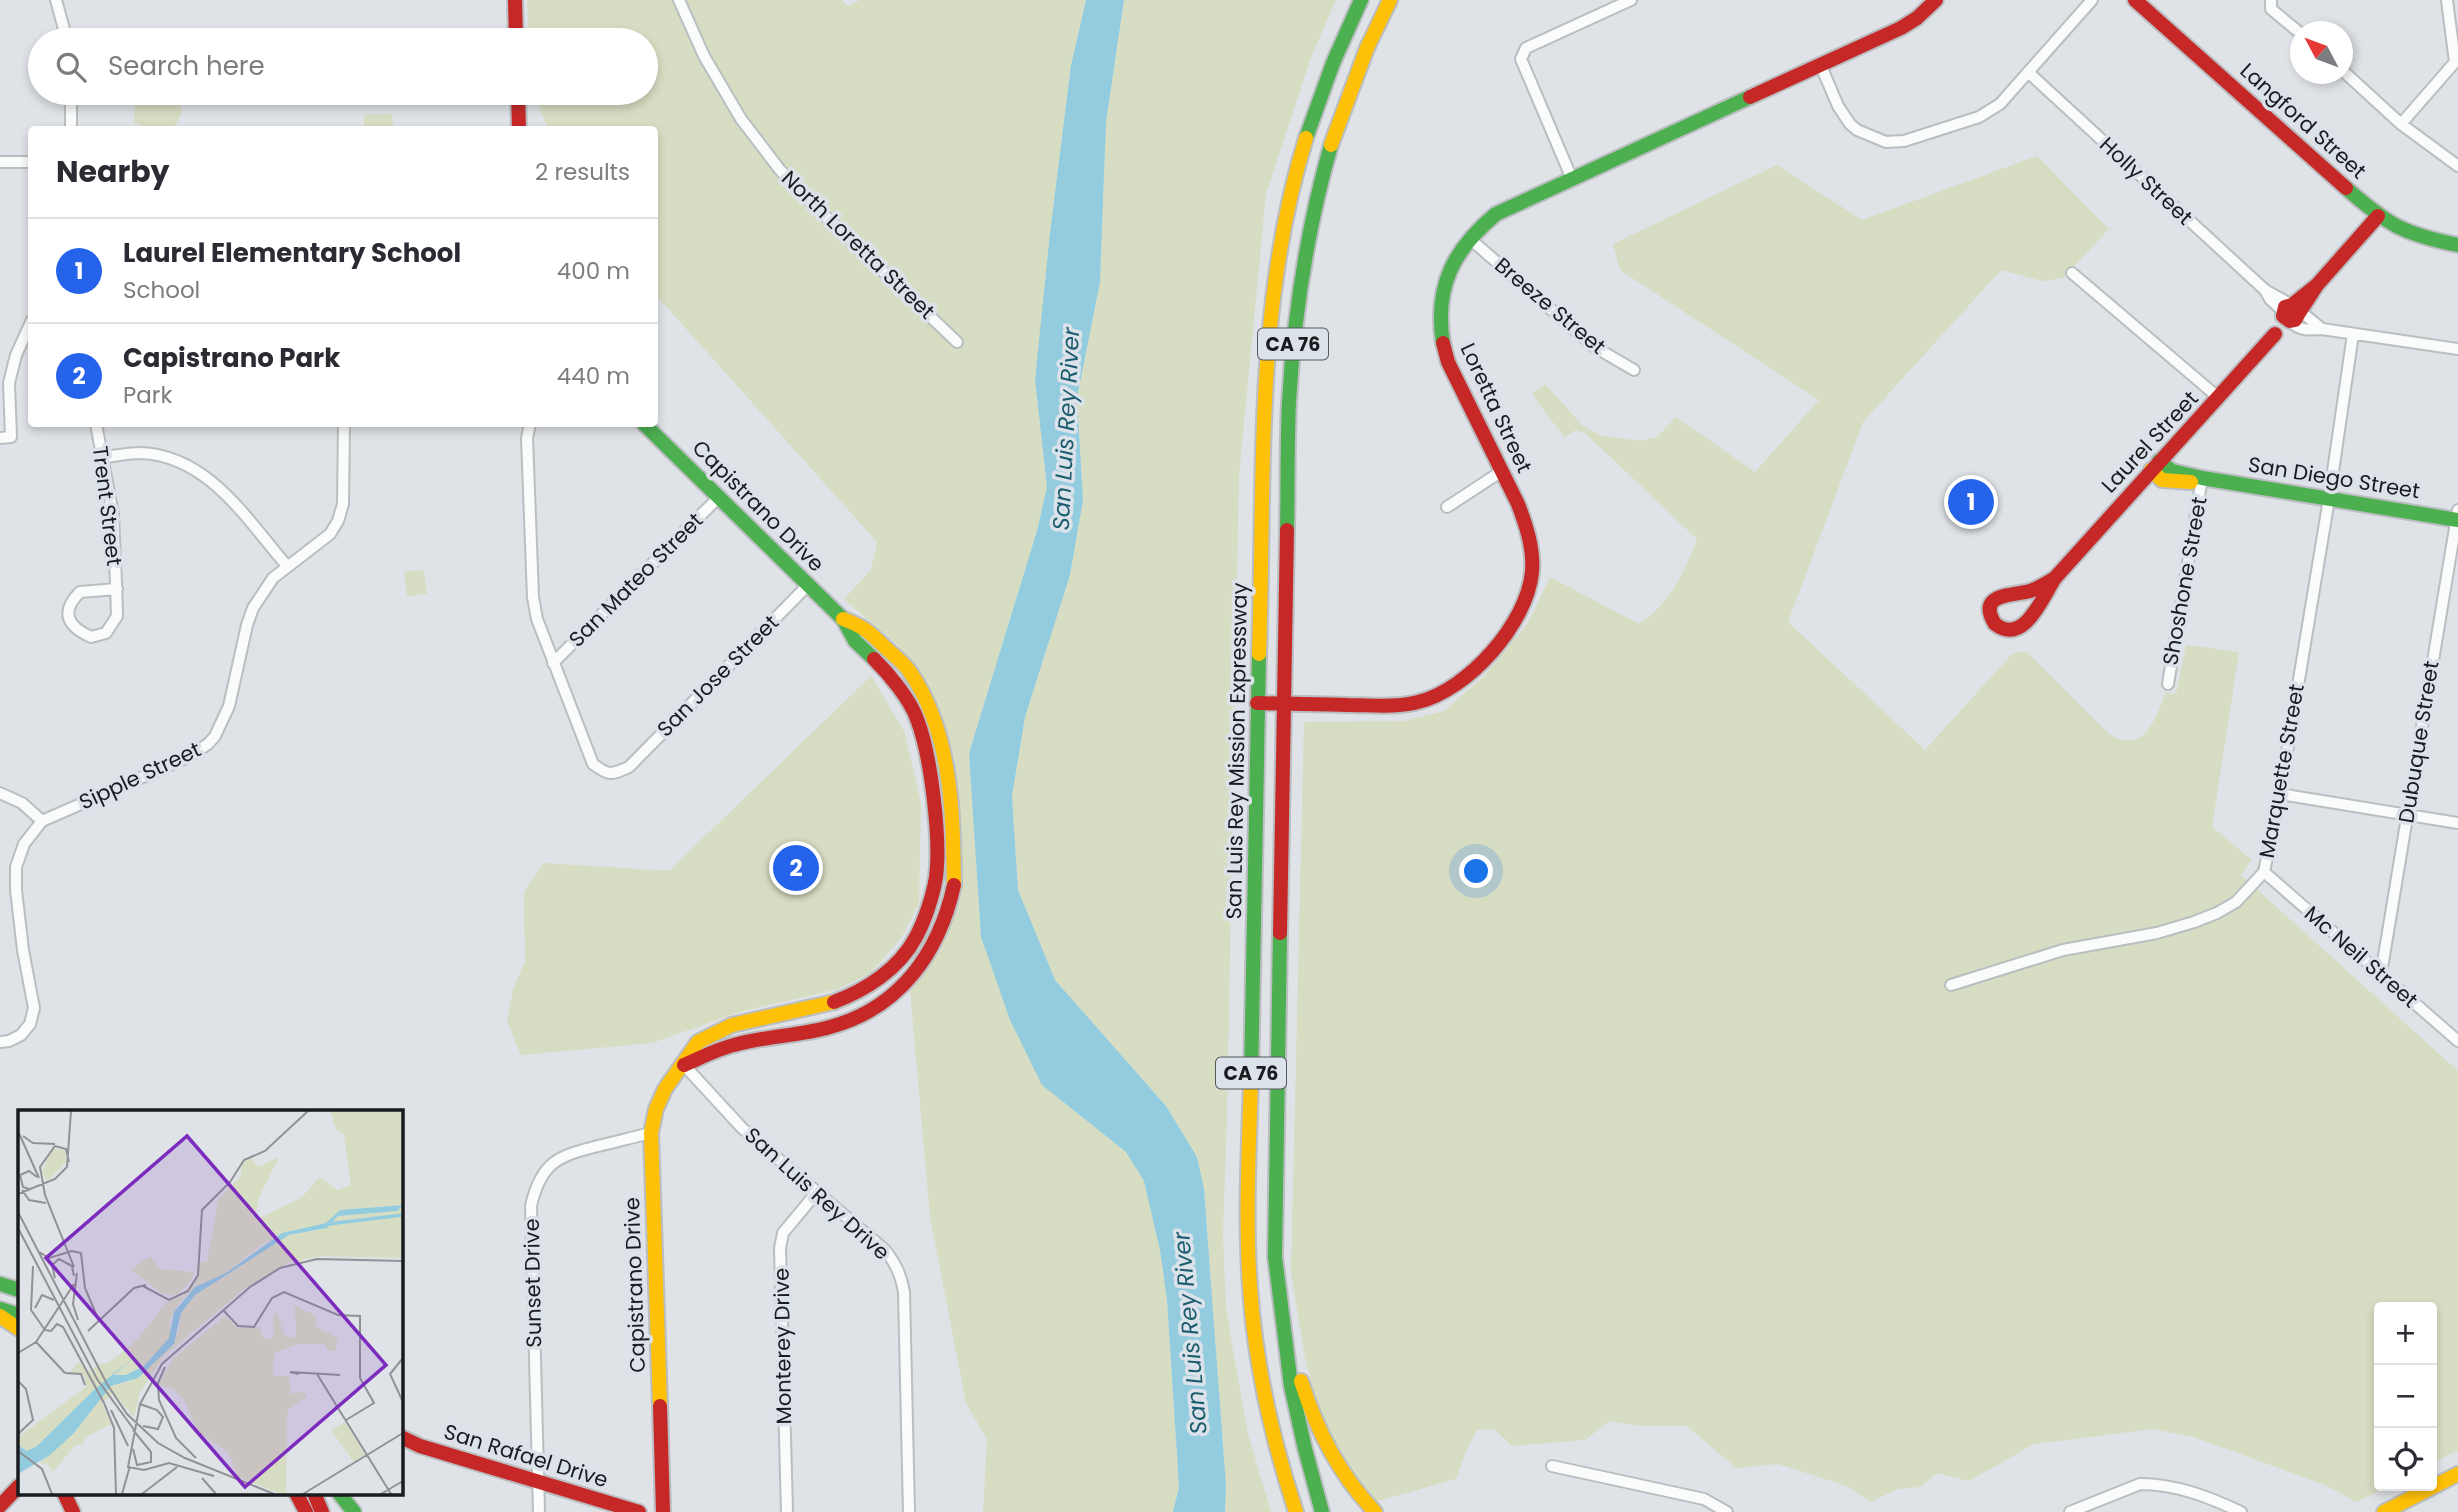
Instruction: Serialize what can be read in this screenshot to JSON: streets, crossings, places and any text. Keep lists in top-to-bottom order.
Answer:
{
  "streets": {
    "main road": [
      "Langford Street",
      "CA 76",
      "Loretta Street",
      "Laurel Street",
      "San Diego Street",
      "Capistrano Drive",
      "San Luis Rey Mission Expressway",
      "San Rafael Drive"
    ],
    "street": [
      "Holly Street",
      "North Loretta Street",
      "Breeze Street",
      "Trent Street",
      "San Mateo Street",
      "Shoshone Street",
      "San Jose Street",
      "Dubuque Street",
      "Marquette Street",
      "Sipple Street",
      "Mc Neil Street",
      "San Luis Rey Drive",
      "Sunset Drive",
      "Monterey Drive"
    ]
  },
  "crossings": [
    ["Langford Street", "Laurel Street"],
    ["Holly Street", "Laurel Street"],
    ["Holly Street", "Marquette Street"],
    ["Breeze Street", "Loretta Street"],
    ["CA 76", "Loretta Street"],
    ["Loretta Street", "San Luis Rey Mission Expressway"],
    ["Laurel Street", "San Diego Street"],
    ["San Diego Street", "Shoshone Street"],
    ["San Diego Street", "Dubuque Street"],
    ["San Diego Street", "Marquette Street"],
    ["Capistrano Drive", "San Mateo Street"],
    ["Capistrano Drive", "San Jose Street"],
    ["Capistrano Drive", "San Luis Rey Drive"],
    ["Capistrano Drive", "Sunset Drive"],
    ["San Mateo Street", "San Jose Street"],
    ["Dubuque Street", "Mc Neil Street"],
    ["Marquette Street", "Mc Neil Street"],
    ["San Luis Rey Drive", "Monterey Drive"],
    ["Sunset Drive", "San Rafael Drive"]
  ],
  "water": ["San Luis Rey River"],
  "north": "top left",
  "page": {
    "search": "Search here",
    "heading": ["Nearby", "2 results"],
    "list": [
      {
        "mark": "1",
        "name": "Laurel Elementary School",
        "note": "School",
        "value": "400 m"
      },
      {
        "mark": "2",
        "name": "Capistrano Park",
        "note": "Park",
        "value": "440 m"
      }
    ],
    "pins": ["1", "2"],
    "map_buttons": ["+", "−"]
  }
}
